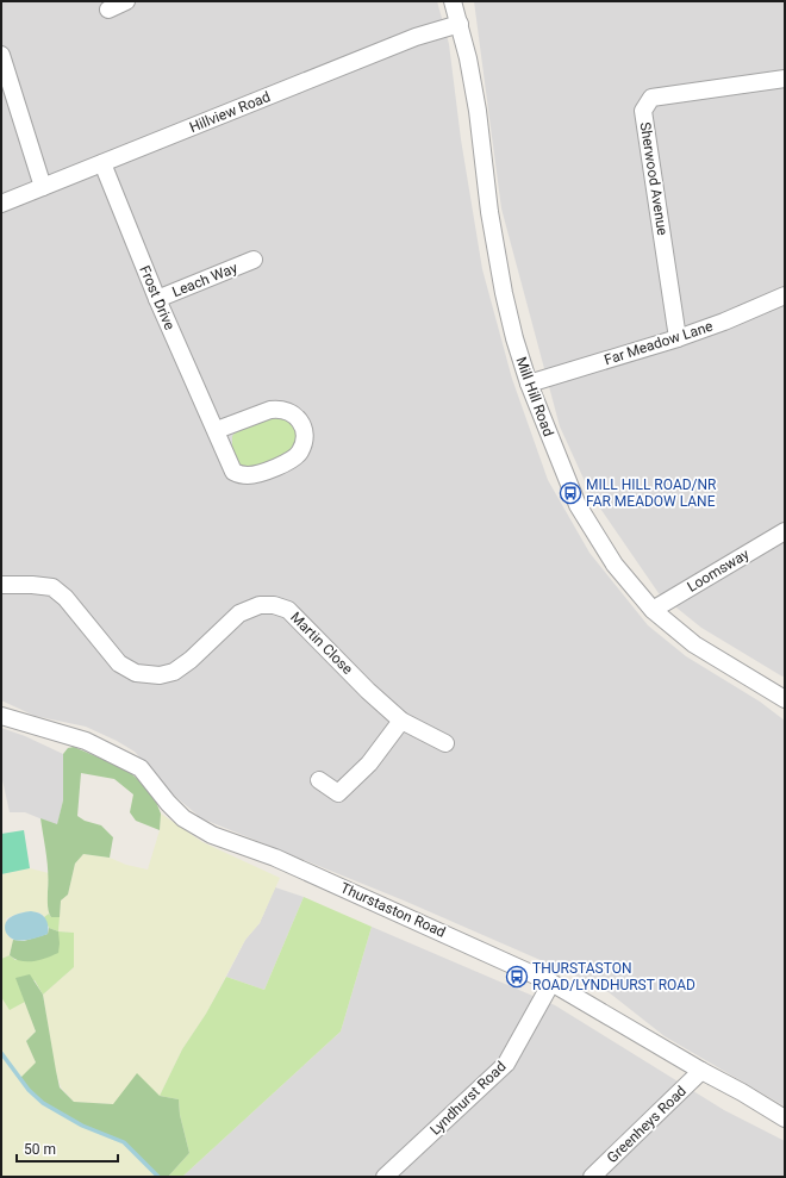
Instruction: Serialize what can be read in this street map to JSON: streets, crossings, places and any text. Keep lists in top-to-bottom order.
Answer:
{
  "streets": {
    "street": [
      "Hillview Road",
      "Sherwood Avenue",
      "Leach Way",
      "Frost Drive",
      "Far Meadow Lane",
      "Mill Hill Road",
      "Loomsway",
      "Martin Close",
      "Thurstaston Road",
      "Lyndhurst Road",
      "Greenheys Road"
    ]
  },
  "crossings": [
    ["Hillview Road", "Frost Drive"],
    ["Hillview Road", "Mill Hill Road"],
    ["Sherwood Avenue", "Far Meadow Lane"],
    ["Leach Way", "Frost Drive"],
    ["Far Meadow Lane", "Mill Hill Road"],
    ["Mill Hill Road", "Loomsway"],
    ["Thurstaston Road", "Lyndhurst Road"],
    ["Thurstaston Road", "Greenheys Road"]
  ],
  "places": {
    "bus stop": ["MILL HILL ROAD/NR FAR MEADOW LANE", "THURSTASTON ROAD/LYNDHURST ROAD"]
  },
  "scale_bar": "50 m"
}
